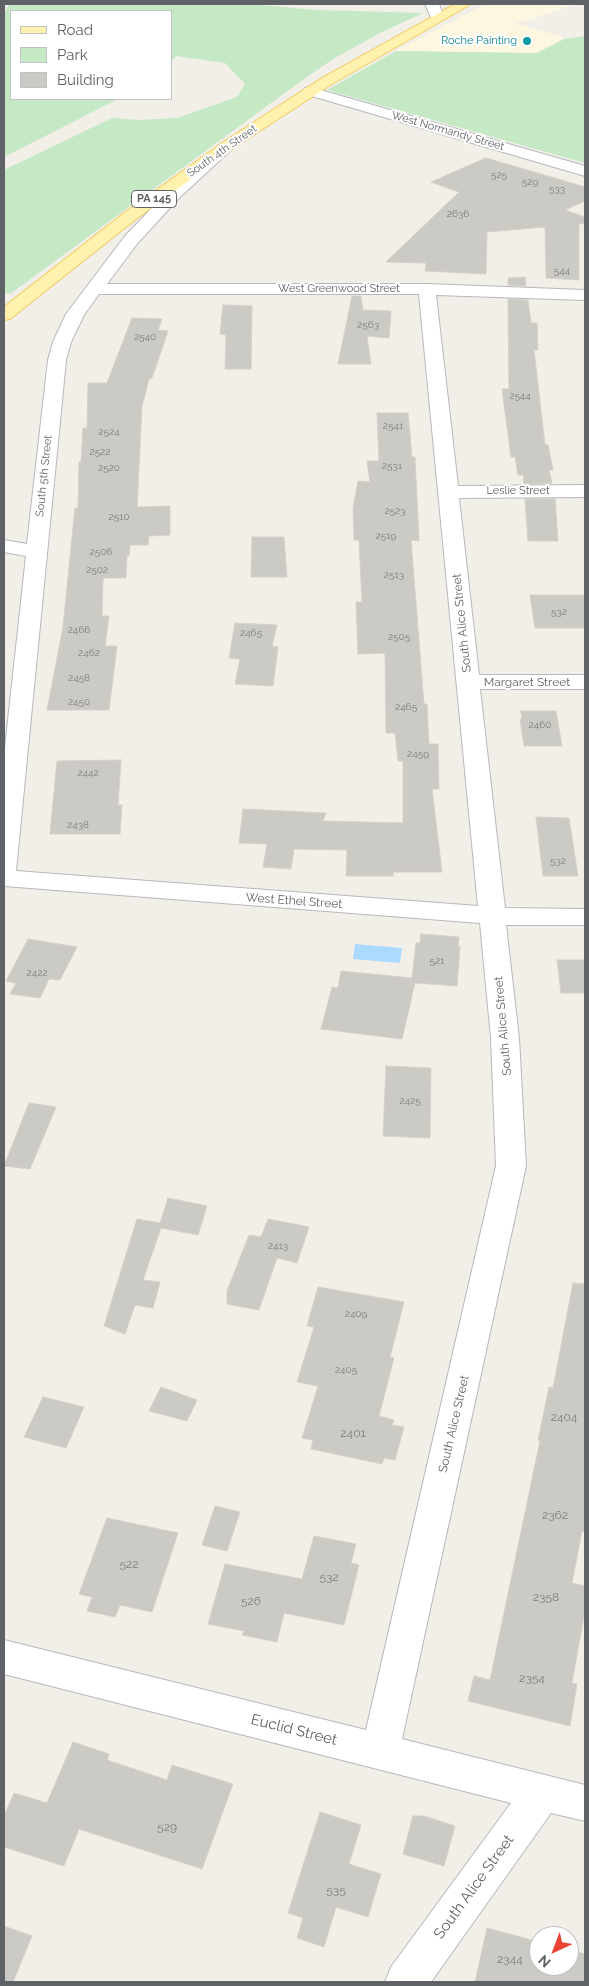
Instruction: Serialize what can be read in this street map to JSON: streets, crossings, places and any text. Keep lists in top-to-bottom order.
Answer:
{
  "streets": {
    "main road": ["South 4th Street", "PA 145"],
    "street": [
      "West Normandy Street",
      "West Greenwood Street",
      "South 5th Street",
      "Leslie Street",
      "South Alice Street",
      "Margaret Street",
      "West Ethel Street",
      "Euclid Street"
    ]
  },
  "crossings": [
    ["West Normandy Street", "South 4th Street"],
    ["South 4th Street", "PA 145"],
    ["South 4th Street", "South 5th Street"],
    ["West Greenwood Street", "South 5th Street"],
    ["West Greenwood Street", "South Alice Street"],
    ["Leslie Street", "South Alice Street"],
    ["South Alice Street", "Margaret Street"],
    ["South Alice Street", "West Ethel Street"],
    ["South Alice Street", "Euclid Street"]
  ],
  "places": ["Roche Painting"],
  "house_numbers": [
    "525",
    "529",
    "533",
    "2636",
    "544",
    "2563",
    "2540",
    "2544",
    "2541",
    "2524",
    "2522",
    "2531",
    "2520",
    "2523",
    "2510",
    "2519",
    "2506",
    "2502",
    "2513",
    "532",
    "2466",
    "2465",
    "2505",
    "2462",
    "2458",
    "2450",
    "2465",
    "2460",
    "2459",
    "2442",
    "2438",
    "532",
    "521",
    "2422",
    "2425",
    "2413",
    "2409",
    "2405",
    "2404",
    "2401",
    "2362",
    "522",
    "532",
    "2358",
    "526",
    "2354",
    "529",
    "535",
    "2344"
  ],
  "legend": ["Road", "Park", "Building"],
  "north": "bottom left"
}
